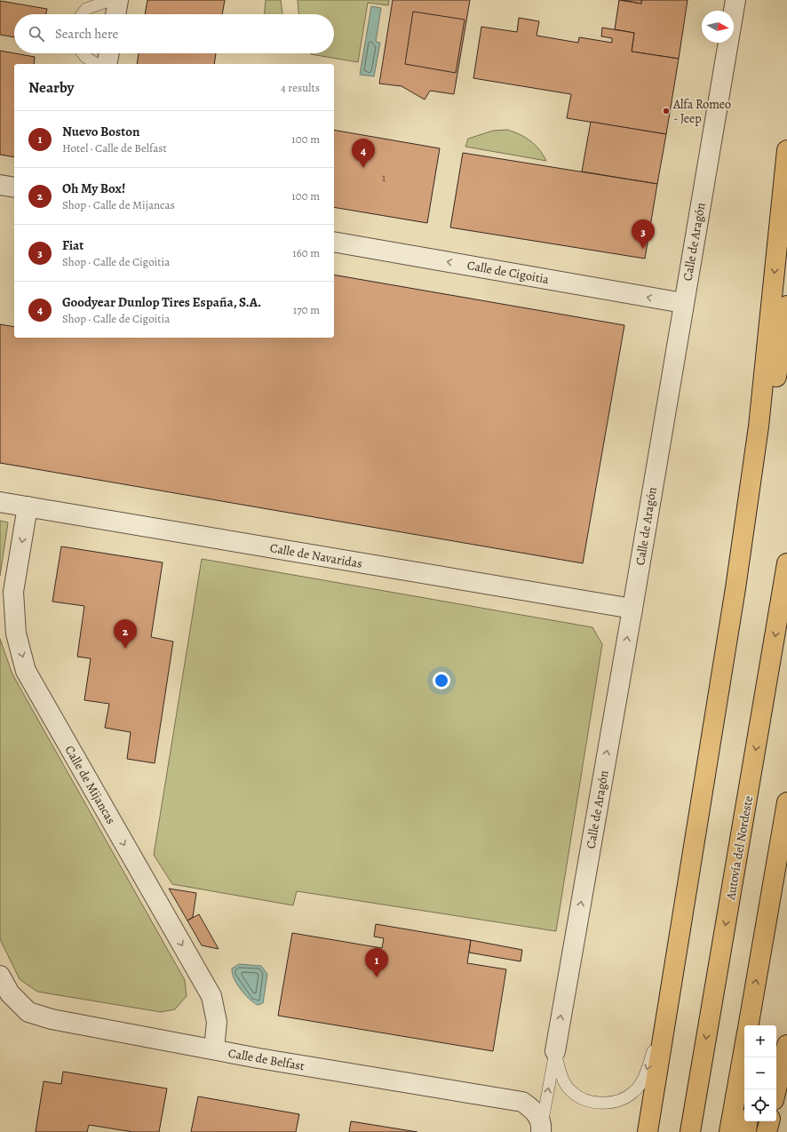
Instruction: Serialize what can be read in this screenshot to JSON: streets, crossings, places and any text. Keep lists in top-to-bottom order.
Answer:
{
  "streets": {
    "highway": ["Autovía del Nordeste"],
    "street": [
      "Calle de Aragón",
      "Calle de Cigoitia",
      "Calle de Navaridas",
      "Calle de Mijancas",
      "Calle de Belfast"
    ]
  },
  "crossings": [
    ["Calle de Aragón", "Calle de Cigoitia"],
    ["Calle de Aragón", "Calle de Navaridas"],
    ["Calle de Navaridas", "Calle de Mijancas"],
    ["Calle de Mijancas", "Calle de Belfast"]
  ],
  "one_way": ["Calle de Aragón", "Calle de Cigoitia", "Calle de Mijancas"],
  "places": ["Alfa Romeo - Jeep"],
  "house_numbers": ["1"],
  "north": "right",
  "page": {
    "search": "Search here",
    "heading": ["Nearby", "4 results"],
    "list": [
      {
        "mark": "1",
        "name": "Nuevo Boston",
        "note": "Hotel · Calle de Belfast",
        "value": "100 m"
      },
      {
        "mark": "2",
        "name": "Oh My Box!",
        "note": "Shop · Calle de Mijancas",
        "value": "100 m"
      },
      {
        "mark": "3",
        "name": "Fiat",
        "note": "Shop · Calle de Cigoitia",
        "value": "160 m"
      },
      {
        "mark": "4",
        "name": "Goodyear Dunlop Tires España, S.A.",
        "note": "Shop · Calle de Cigoitia",
        "value": "170 m"
      }
    ],
    "pins": [
      "4",
      "3",
      "2",
      "1"
    ],
    "map_buttons": ["+", "−"]
  }
}
